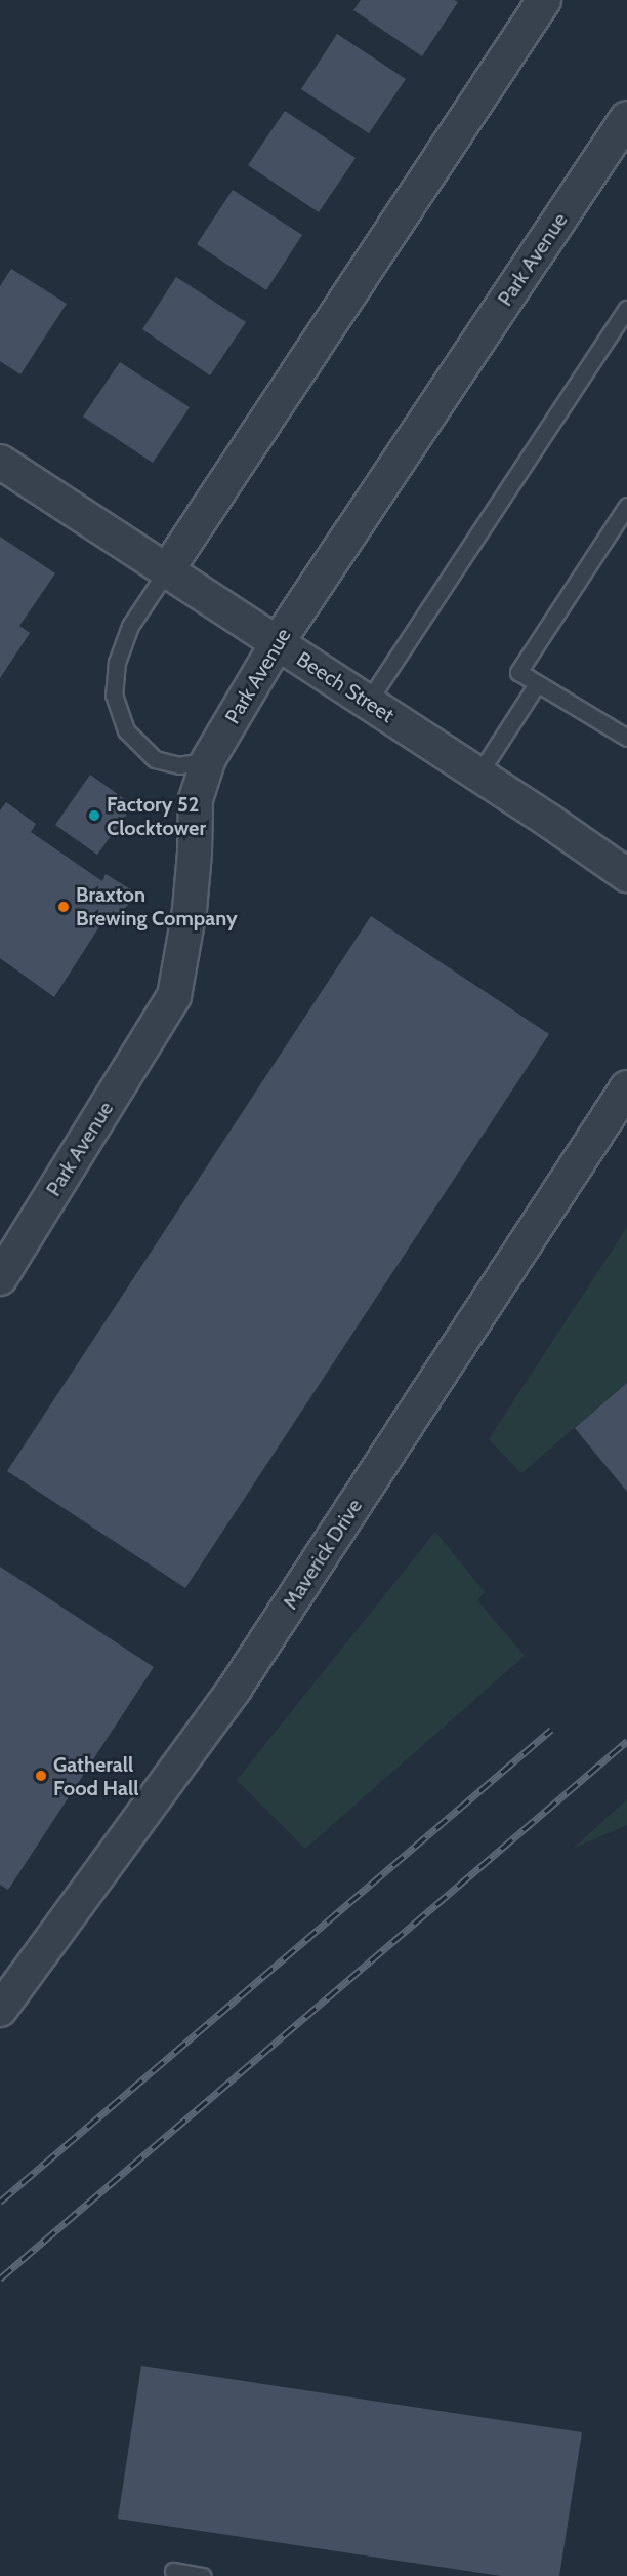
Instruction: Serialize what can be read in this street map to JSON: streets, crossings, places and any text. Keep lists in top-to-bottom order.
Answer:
{
  "streets": {
    "street": ["Park Avenue", "Beech Street", "Maverick Drive"]
  },
  "crossings": [
    ["Park Avenue", "Beech Street"]
  ],
  "places": ["Factory 52 Clocktower", "Braxton Brewing Company", "Gatherall Food Hall"]
}
